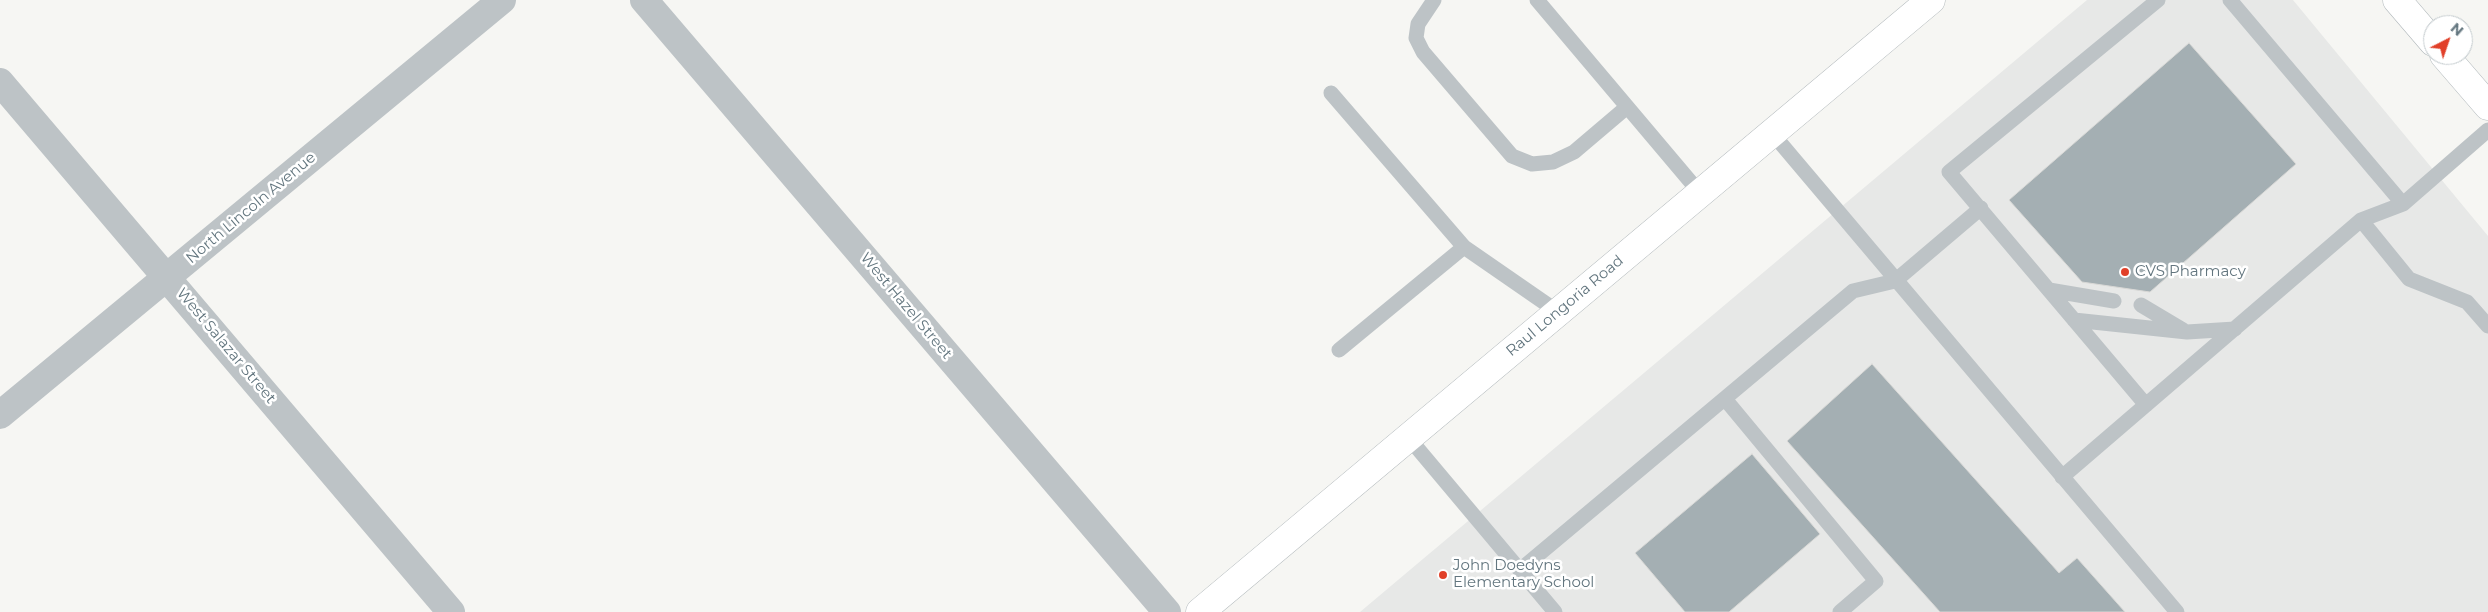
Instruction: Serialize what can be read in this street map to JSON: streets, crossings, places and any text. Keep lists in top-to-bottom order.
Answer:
{
  "streets": {
    "main road": ["Raul Longoria Road"],
    "street": ["North Lincoln Avenue", "West Hazel Street", "West Salazar Street"]
  },
  "crossings": [
    ["North Lincoln Avenue", "West Salazar Street"]
  ],
  "places": ["CVS Pharmacy", "John Doedyns Elementary School"],
  "north": "top right"
}
